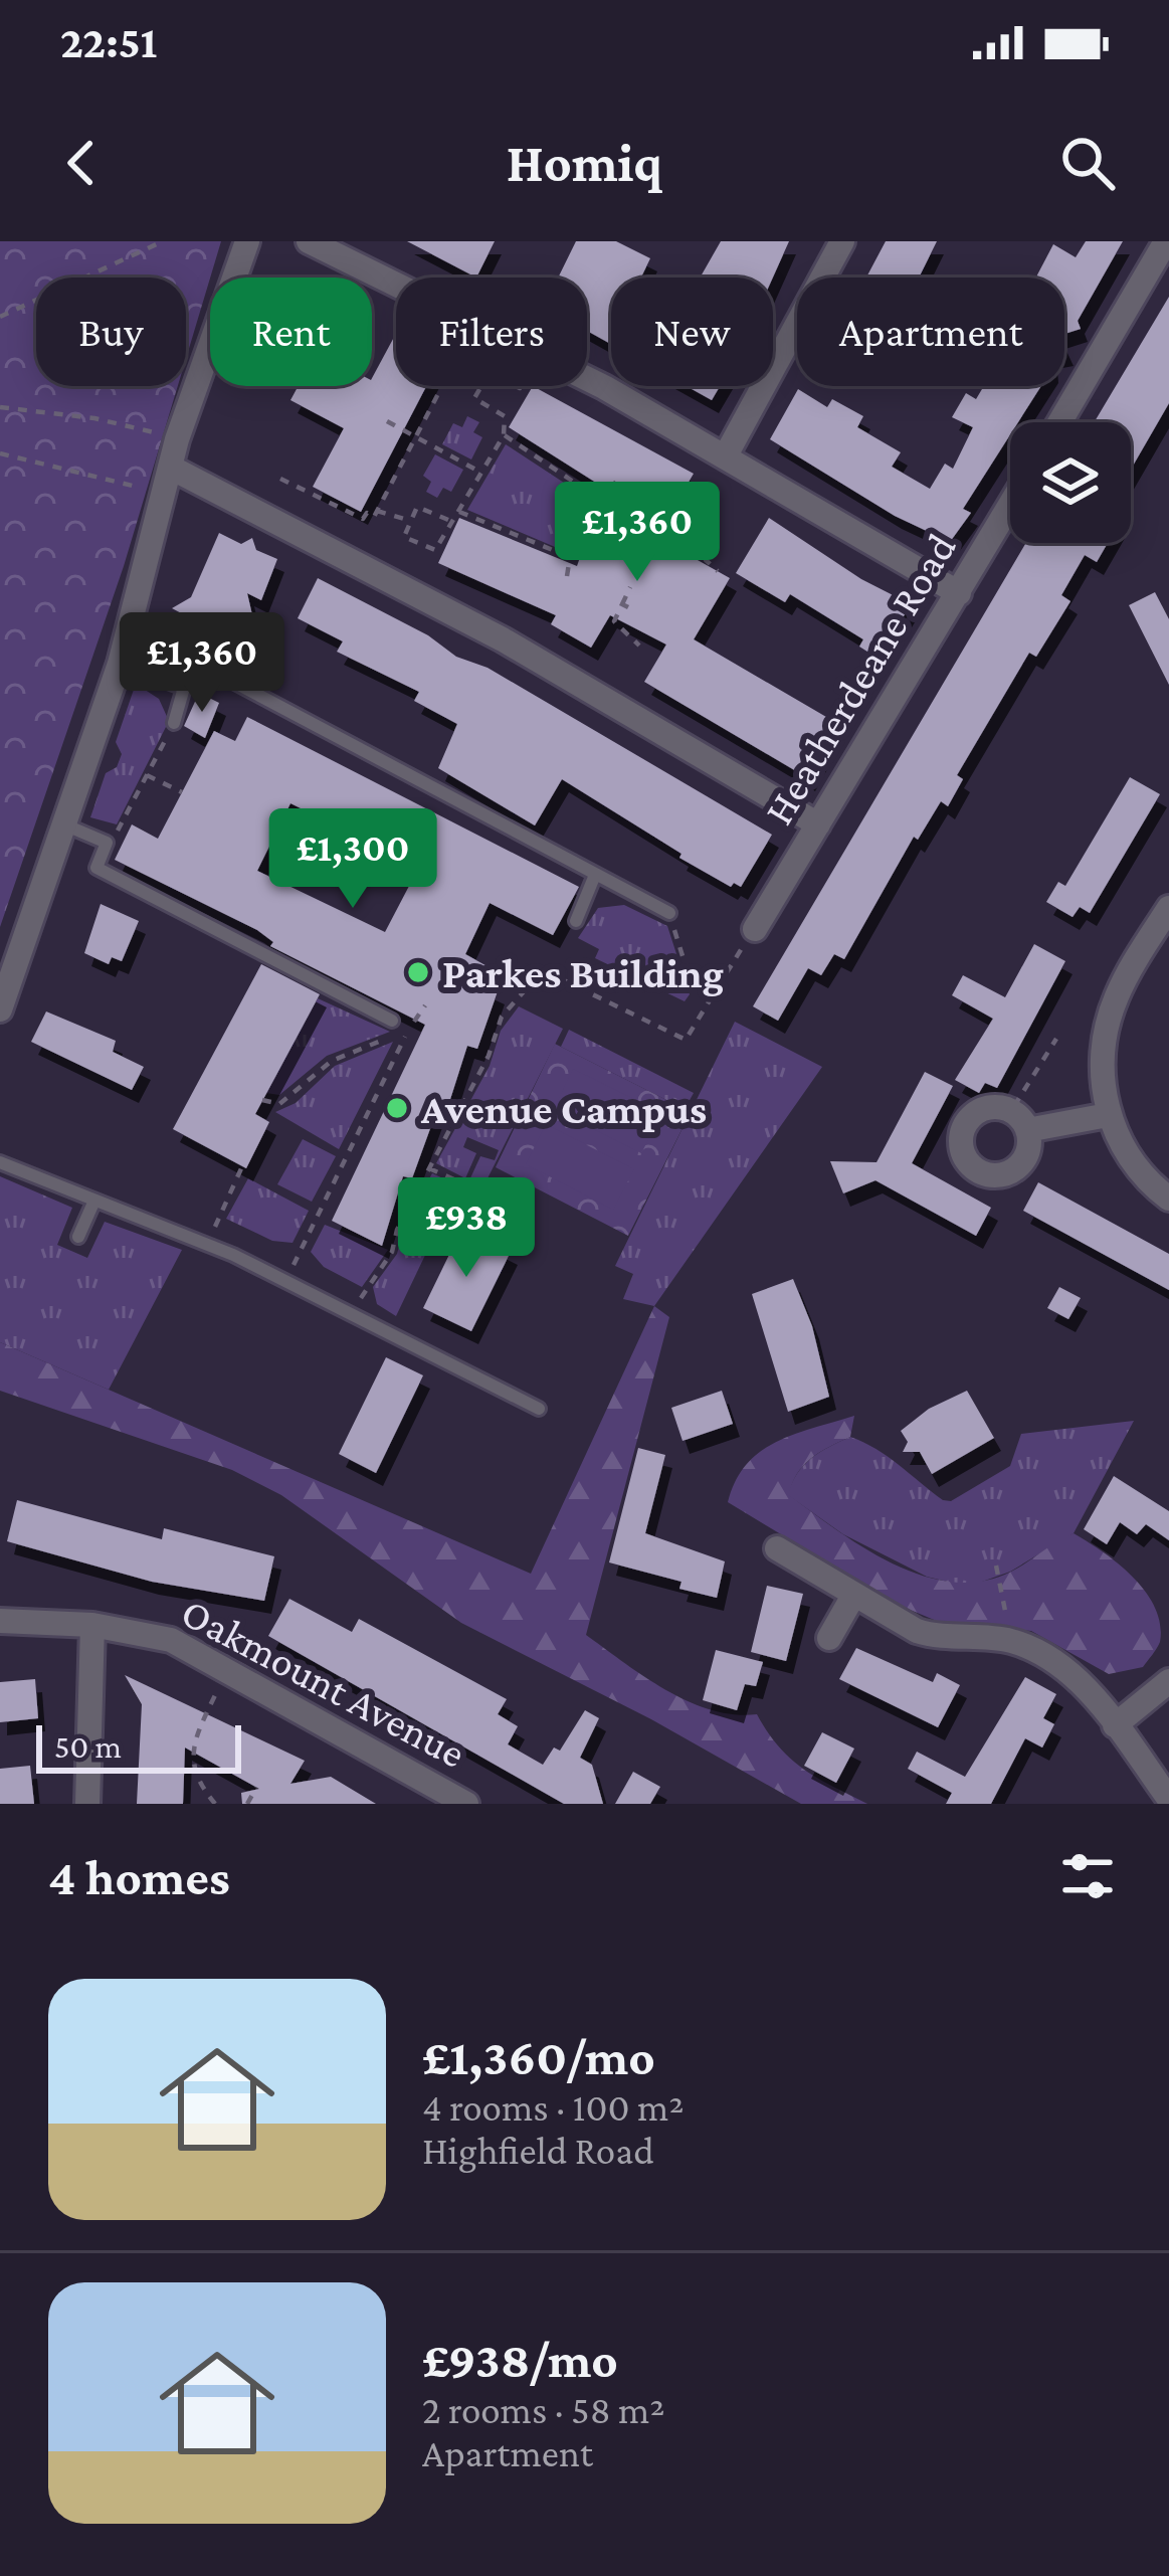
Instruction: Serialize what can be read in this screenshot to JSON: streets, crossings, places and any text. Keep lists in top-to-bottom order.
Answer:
{
  "streets": {
    "street": ["Heatherdeane Road", "Oakmount Avenue"]
  },
  "places": ["Parkes Building", "Avenue Campus"],
  "scale_bar": "50 m",
  "page": {
    "status": "22:51",
    "header": "Homiq",
    "chip": [
      "Buy",
      "Rent",
      "Filters",
      "New",
      "Apartment"
    ],
    "price": [
      "£1,360",
      "£1,360",
      "£1,300",
      "£938"
    ],
    "scale": "50 m",
    "heading": "4 homes",
    "list": [
      {
        "name": "£1,360/mo",
        "note": "4 rooms · 100 m² · Highfield Road"
      },
      {
        "name": "£938/mo",
        "note": "2 rooms · 58 m² · Apartment"
      }
    ]
  }
}
